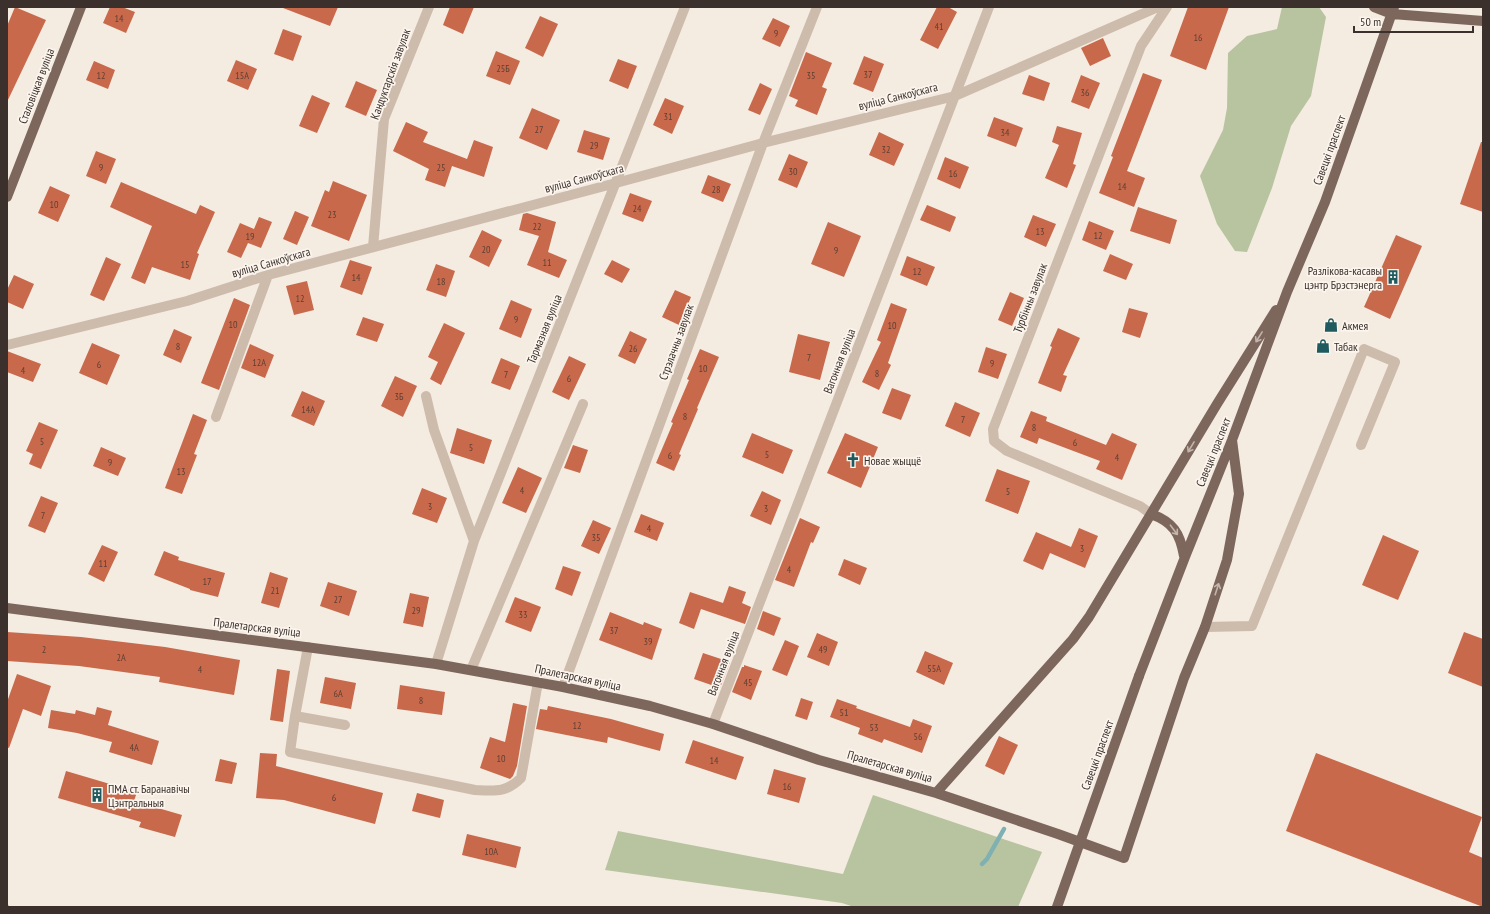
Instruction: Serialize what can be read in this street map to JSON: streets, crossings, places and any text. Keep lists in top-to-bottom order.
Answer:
{
  "streets": {
    "main road": ["Сталовіцкая вуліца", "Савецкі праспект", "Пралетарская вуліца"],
    "street": [
      "Кандуктарскія завулак",
      "вуліца Санкоўскага",
      "Турбінны завулак",
      "Тармазная вуліца",
      "Стрэлачны завулак",
      "Вагонная вуліца"
    ]
  },
  "crossings": [
    ["Кандуктарскія завулак", "вуліца Санкоўскага"],
    ["вуліца Санкоўскага", "Тармазная вуліца"],
    ["вуліца Санкоўскага", "Стрэлачны завулак"],
    ["вуліца Санкоўскага", "Вагонная вуліца"],
    ["Тармазная вуліца", "Пралетарская вуліца"],
    ["Стрэлачны завулак", "Пралетарская вуліца"],
    ["Вагонная вуліца", "Пралетарская вуліца"]
  ],
  "places": {
    "building": ["Разлікова-касавы цэнтр Брэстэнерга", "ПМА ст. Баранавічы Цэнтральныя"],
    "shop": ["Акмея", "Табак"],
    "church": ["Новае жыццё"]
  },
  "house_numbers": [
    "14",
    "41",
    "9",
    "16",
    "25Б",
    "37",
    "12",
    "15А",
    "35",
    "36",
    "31",
    "27",
    "34",
    "29",
    "32",
    "9",
    "25",
    "30",
    "16",
    "14",
    "28",
    "10",
    "24",
    "23",
    "22",
    "13",
    "12",
    "19",
    "20",
    "9",
    "11",
    "15",
    "12",
    "14",
    "18",
    "12",
    "9",
    "10",
    "10",
    "8",
    "26",
    "7",
    "12А",
    "9",
    "6",
    "10",
    "4",
    "8",
    "7",
    "6",
    "3Б",
    "14А",
    "8",
    "7",
    "8",
    "5",
    "6",
    "5",
    "5",
    "6",
    "4",
    "9",
    "13",
    "4",
    "5",
    "3",
    "3",
    "7",
    "4",
    "35",
    "3",
    "11",
    "4",
    "17",
    "21",
    "27",
    "29",
    "33",
    "37",
    "39",
    "2",
    "49",
    "2А",
    "55А",
    "4",
    "45",
    "6А",
    "8",
    "51",
    "12",
    "53",
    "56",
    "4А",
    "10",
    "14",
    "16",
    "6",
    "10А"
  ],
  "scale_bar": "50 m"
}
